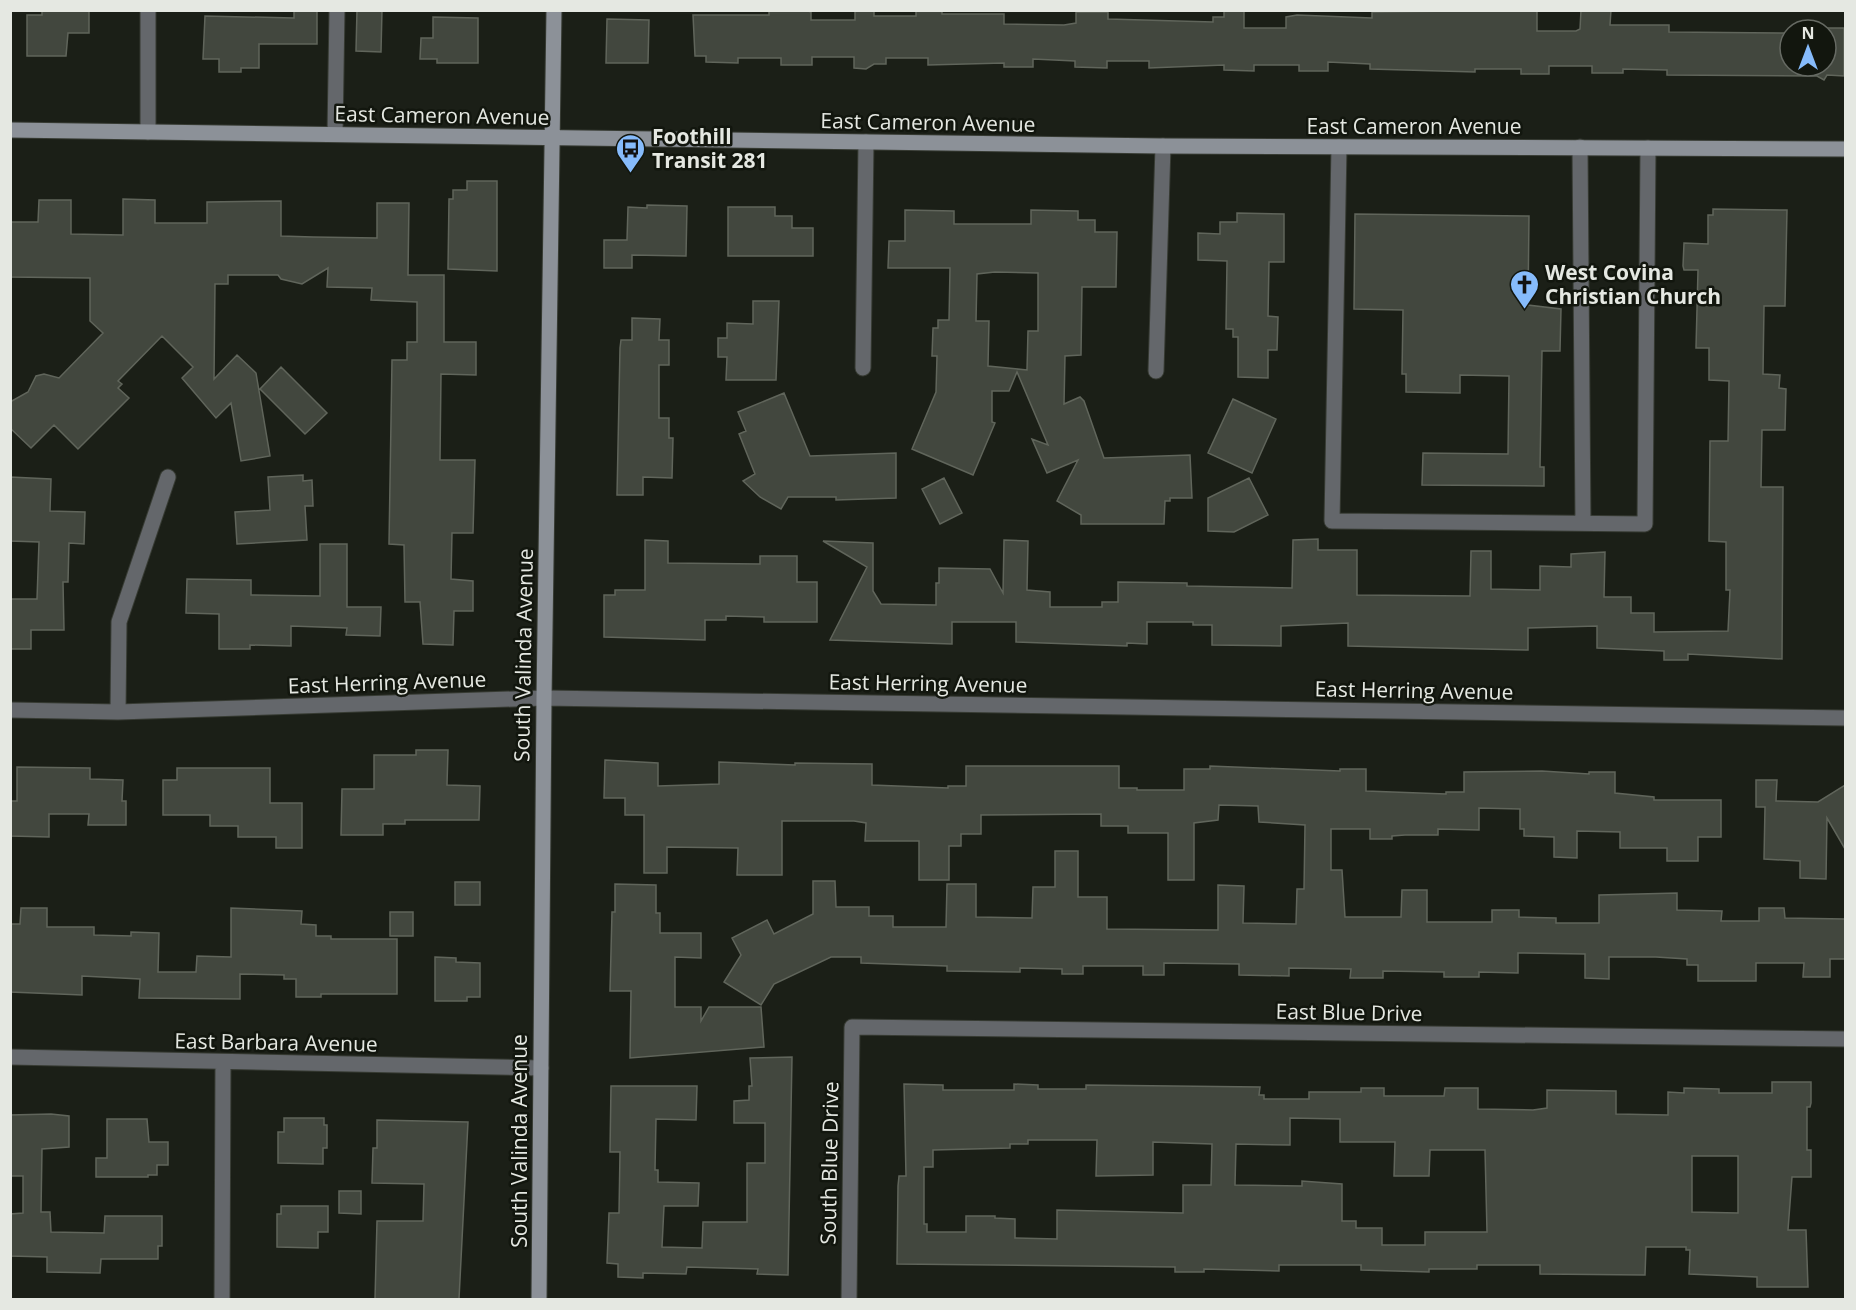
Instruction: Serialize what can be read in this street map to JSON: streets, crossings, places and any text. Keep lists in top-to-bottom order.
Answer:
{
  "streets": {
    "main road": ["East Cameron Avenue", "South Valinda Avenue"],
    "street": [
      "East Herring Avenue",
      "East Blue Drive",
      "East Barbara Avenue",
      "South Blue Drive"
    ]
  },
  "crossings": [
    ["East Cameron Avenue", "South Valinda Avenue"],
    ["South Valinda Avenue", "East Herring Avenue"],
    ["South Valinda Avenue", "East Barbara Avenue"],
    ["East Blue Drive", "South Blue Drive"]
  ],
  "places": {
    "bus stop": ["Foothill Transit 281"],
    "church": ["West Covina Christian Church"]
  },
  "north": "top"
}
